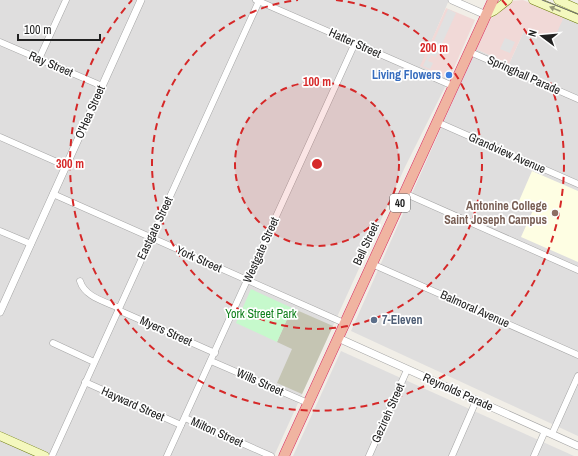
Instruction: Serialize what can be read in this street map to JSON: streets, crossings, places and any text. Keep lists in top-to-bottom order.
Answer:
{
  "streets": {
    "highway": ["40", "Bell Street"],
    "street": [
      "Hatter Street",
      "Ray Street",
      "Springhall Parade",
      "O'Hea Street",
      "Grandview Avenue",
      "Eastgate Street",
      "Westgate Street",
      "York Street",
      "Balmoral Avenue",
      "Myers Street",
      "Wills Street",
      "Reynolds Parade",
      "Hayward Street",
      "Gezireh Street",
      "Milton Street"
    ]
  },
  "crossings": [
    ["Hatter Street", "Eastgate Street"],
    ["Hatter Street", "Bell Street"],
    ["Hatter Street", "Westgate Street"],
    ["Ray Street", "O'Hea Street"],
    ["Springhall Parade", "Bell Street"],
    ["O'Hea Street", "York Street"],
    ["Grandview Avenue", "Bell Street"],
    ["Eastgate Street", "York Street"],
    ["Eastgate Street", "Myers Street"],
    ["Eastgate Street", "Hayward Street"],
    ["Bell Street", "York Street"],
    ["Bell Street", "Balmoral Avenue"],
    ["Bell Street", "Wills Street"],
    ["Bell Street", "Reynolds Parade"],
    ["Westgate Street", "York Street"],
    ["Westgate Street", "Myers Street"],
    ["Westgate Street", "Wills Street"],
    ["Westgate Street", "Hayward Street"],
    ["Westgate Street", "Milton Street"],
    ["Reynolds Parade", "Gezireh Street"]
  ],
  "parks": ["York Street Park"],
  "places": ["Living Flowers", "Antonine College Saint Joseph Campus", "7-Eleven"],
  "scale_bar": "100 m",
  "north": "left",
  "rings": ["200 m", "100 m", "300 m"]
}
